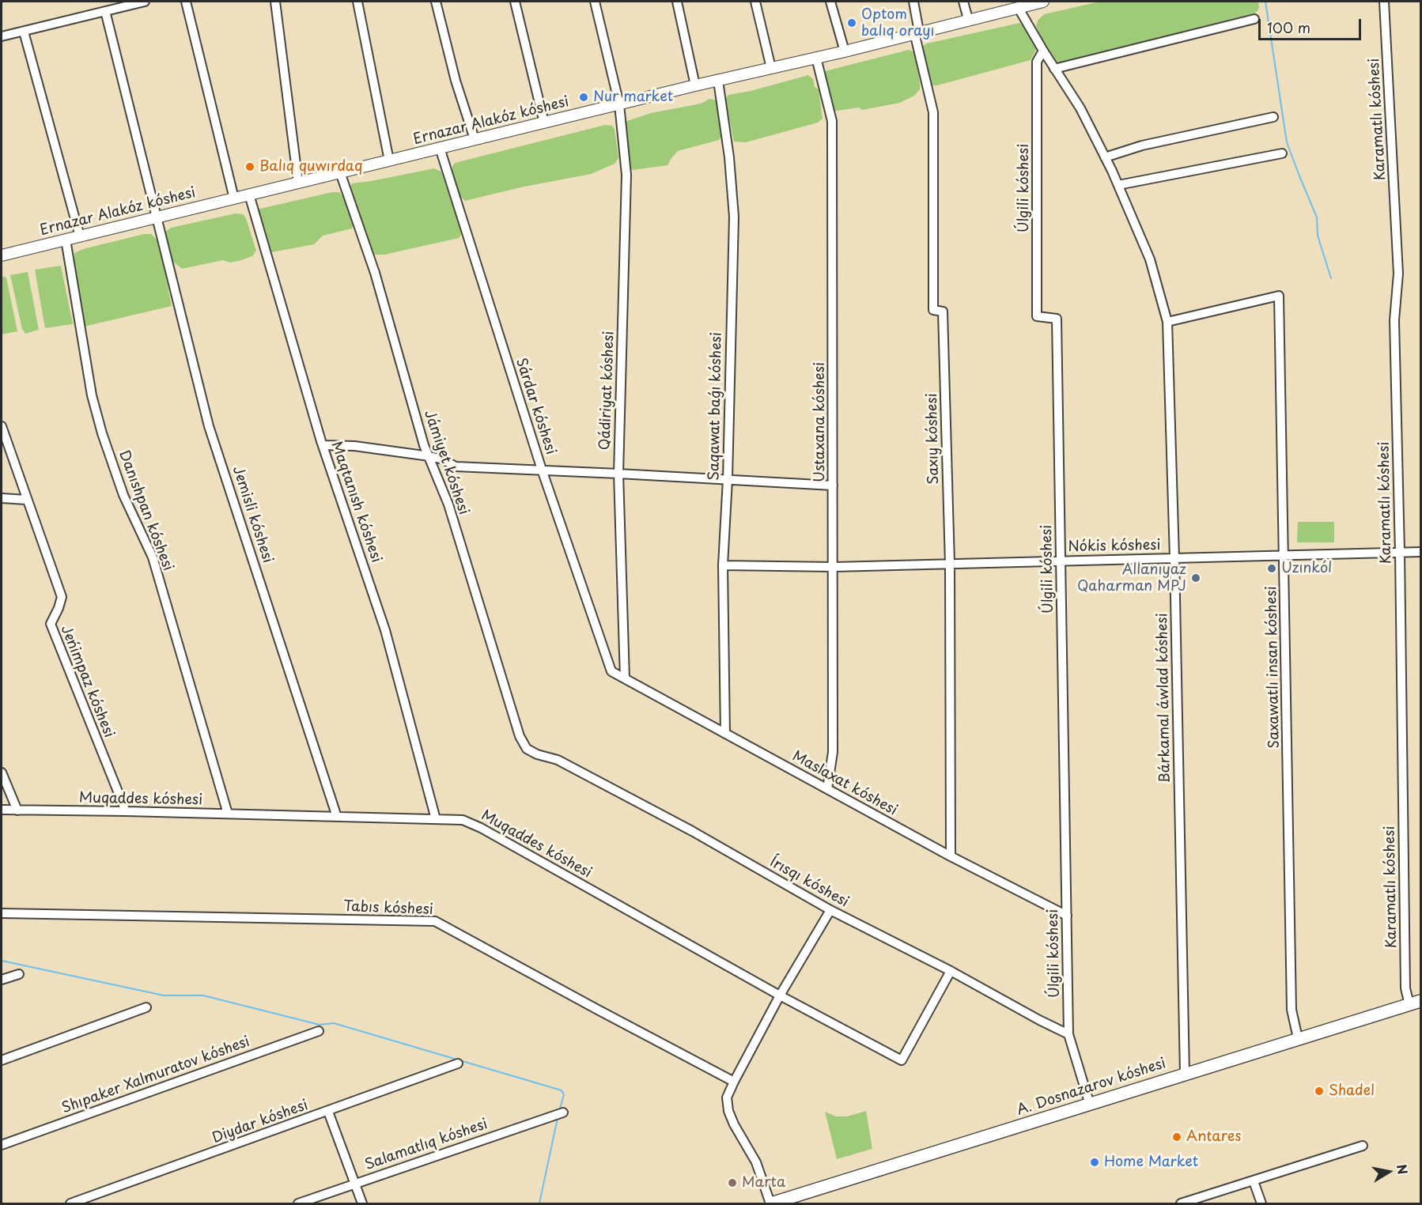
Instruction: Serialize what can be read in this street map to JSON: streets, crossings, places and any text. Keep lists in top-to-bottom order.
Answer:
{
  "streets": {
    "main road": ["Ernazar Alakóz kóshesi", "A. Dosnazarov kóshesi"],
    "street": [
      "Karamatlı kóshesi",
      "Úlgili kóshesi",
      "Qádiriyat kóshesi",
      "Sárdar kóshesi",
      "Saqawat baǵı kóshesi",
      "Ustaxana kóshesi",
      "Saxıy kóshesi",
      "Jámiyet kóshesi",
      "Maqtanısh kóshesi",
      "Danıshpan kóshesi",
      "Jemisli kóshesi",
      "Nókis kóshesi",
      "Saxawatlı insan kóshesi",
      "Jeńimpaz kóshesi",
      "Bárkamal áwlad kóshesi",
      "Maslaxat kóshesi",
      "Muqaddes kóshesi",
      "Írısqı kóshesi",
      "Tabıs kóshesi",
      "Shıpaker Xalmuratov kóshesi",
      "Diydar kóshesi",
      "Salamatlıq kóshesi"
    ]
  },
  "crossings": [
    ["Karamatlı kóshesi", "Nókis kóshesi"],
    ["Karamatlı kóshesi", "A. Dosnazarov kóshesi"],
    ["Ernazar Alakóz kóshesi", "Qádiriyat kóshesi"],
    ["Ernazar Alakóz kóshesi", "Sárdar kóshesi"],
    ["Ernazar Alakóz kóshesi", "Saqawat baǵı kóshesi"],
    ["Ernazar Alakóz kóshesi", "Ustaxana kóshesi"],
    ["Ernazar Alakóz kóshesi", "Saxıy kóshesi"],
    ["Ernazar Alakóz kóshesi", "Jámiyet kóshesi"],
    ["Ernazar Alakóz kóshesi", "Maqtanısh kóshesi"],
    ["Ernazar Alakóz kóshesi", "Danıshpan kóshesi"],
    ["Ernazar Alakóz kóshesi", "Jemisli kóshesi"],
    ["Ernazar Alakóz kóshesi", "Bárkamal áwlad kóshesi"],
    ["Úlgili kóshesi", "Nókis kóshesi"],
    ["Úlgili kóshesi", "Bárkamal áwlad kóshesi"],
    ["Úlgili kóshesi", "Maslaxat kóshesi"],
    ["Úlgili kóshesi", "Írısqı kóshesi"],
    ["Úlgili kóshesi", "A. Dosnazarov kóshesi"],
    ["Qádiriyat kóshesi", "Maslaxat kóshesi"],
    ["Sárdar kóshesi", "Maslaxat kóshesi"],
    ["Saqawat baǵı kóshesi", "Nókis kóshesi"],
    ["Saqawat baǵı kóshesi", "Maslaxat kóshesi"],
    ["Ustaxana kóshesi", "Nókis kóshesi"],
    ["Ustaxana kóshesi", "Maslaxat kóshesi"],
    ["Saxıy kóshesi", "Nókis kóshesi"],
    ["Saxıy kóshesi", "Maslaxat kóshesi"],
    ["Jámiyet kóshesi", "Írısqı kóshesi"],
    ["Maqtanısh kóshesi", "Muqaddes kóshesi"],
    ["Danıshpan kóshesi", "Muqaddes kóshesi"],
    ["Jemisli kóshesi", "Muqaddes kóshesi"],
    ["Nókis kóshesi", "Saxawatlı insan kóshesi"],
    ["Nókis kóshesi", "Bárkamal áwlad kóshesi"],
    ["Saxawatlı insan kóshesi", "Bárkamal áwlad kóshesi"],
    ["Saxawatlı insan kóshesi", "A. Dosnazarov kóshesi"],
    ["Jeńimpaz kóshesi", "Muqaddes kóshesi"],
    ["Bárkamal áwlad kóshesi", "A. Dosnazarov kóshesi"],
    ["Muqaddes kóshesi", "Írısqı kóshesi"]
  ],
  "places": [
    "Optom balıq orayı",
    "Nur market",
    "Balıq quwırdaq",
    "Uzınkól",
    "Allanıyaz Qaharman MPJ",
    "Shadel",
    "Antares",
    "Home Market",
    "Marta"
  ],
  "scale_bar": "100 m",
  "north": "right"
}
